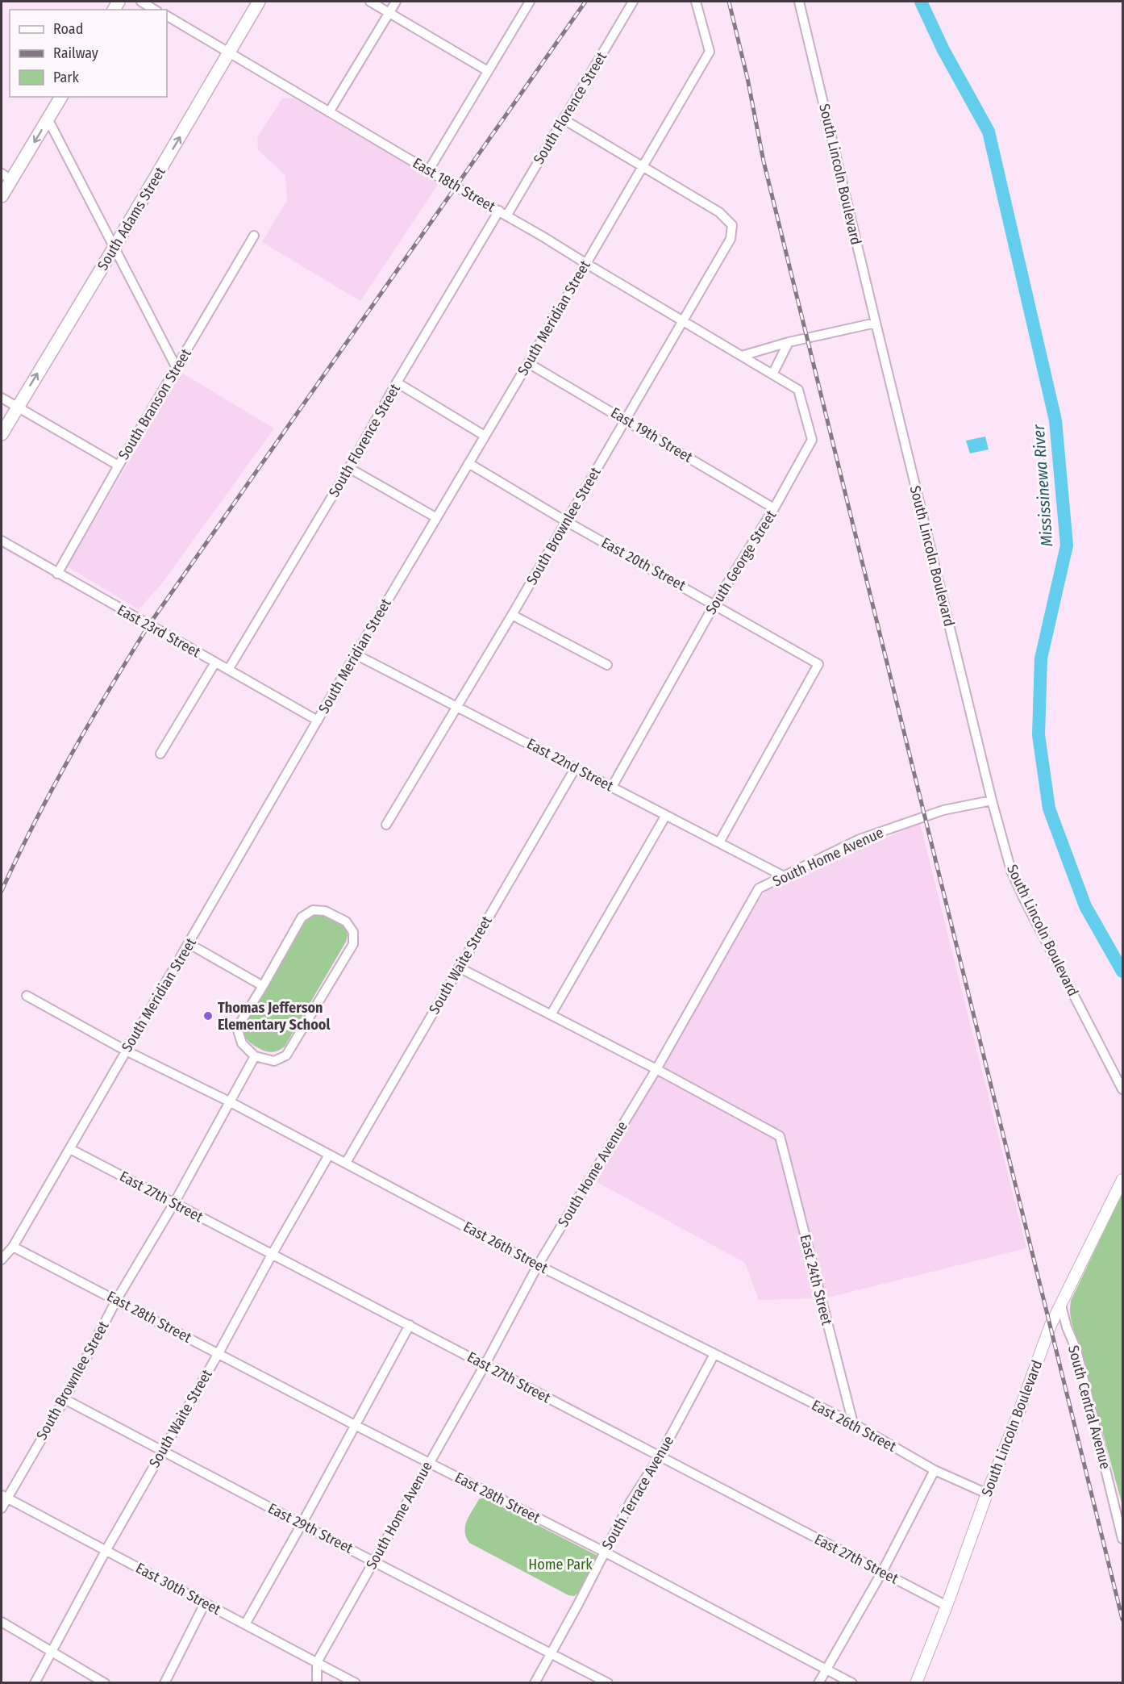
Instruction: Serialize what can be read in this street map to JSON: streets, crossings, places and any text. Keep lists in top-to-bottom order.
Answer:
{
  "streets": {
    "main road": ["South Adams Street"],
    "street": [
      "South Florence Street",
      "South Lincoln Boulevard",
      "East 18th Street",
      "South Meridian Street",
      "South Branson Street",
      "East 19th Street",
      "South Brownlee Street",
      "South George Street",
      "East 20th Street",
      "East 23rd Street",
      "East 22nd Street",
      "South Home Avenue",
      "South Waite Street",
      "East 27th Street",
      "East 26th Street",
      "East 24th Street",
      "East 28th Street",
      "South Central Avenue",
      "South Terrace Avenue",
      "East 29th Street",
      "East 30th Street"
    ]
  },
  "crossings": [
    ["South Florence Street", "East 18th Street"],
    ["South Florence Street", "East 23rd Street"],
    ["South Lincoln Boulevard", "South Home Avenue"],
    ["South Lincoln Boulevard", "East 27th Street"],
    ["South Lincoln Boulevard", "East 26th Street"],
    ["South Lincoln Boulevard", "South Central Avenue"],
    ["East 18th Street", "South Adams Street"],
    ["East 18th Street", "South Meridian Street"],
    ["East 18th Street", "South Brownlee Street"],
    ["East 18th Street", "South George Street"],
    ["South Meridian Street", "East 19th Street"],
    ["South Meridian Street", "South Brownlee Street"],
    ["South Meridian Street", "East 20th Street"],
    ["South Meridian Street", "East 23rd Street"],
    ["South Meridian Street", "East 22nd Street"],
    ["South Meridian Street", "East 27th Street"],
    ["South Meridian Street", "East 26th Street"],
    ["South Meridian Street", "East 28th Street"],
    ["South Branson Street", "East 23rd Street"],
    ["East 19th Street", "South Brownlee Street"],
    ["East 19th Street", "South George Street"],
    ["South Brownlee Street", "East 20th Street"],
    ["South Brownlee Street", "East 22nd Street"],
    ["South Brownlee Street", "East 27th Street"],
    ["South Brownlee Street", "East 26th Street"],
    ["South Brownlee Street", "East 28th Street"],
    ["South Brownlee Street", "East 29th Street"],
    ["South Brownlee Street", "East 30th Street"],
    ["South George Street", "East 20th Street"],
    ["South George Street", "East 22nd Street"],
    ["East 20th Street", "East 22nd Street"],
    ["East 22nd Street", "South Home Avenue"],
    ["East 22nd Street", "South Waite Street"],
    ["South Home Avenue", "East 27th Street"],
    ["South Home Avenue", "East 26th Street"],
    ["South Home Avenue", "East 24th Street"],
    ["South Home Avenue", "East 28th Street"],
    ["South Home Avenue", "East 29th Street"],
    ["South Home Avenue", "East 30th Street"],
    ["South Waite Street", "East 27th Street"],
    ["South Waite Street", "East 26th Street"],
    ["South Waite Street", "East 28th Street"],
    ["South Waite Street", "East 29th Street"],
    ["South Waite Street", "East 30th Street"],
    ["East 27th Street", "South Terrace Avenue"],
    ["East 26th Street", "East 24th Street"],
    ["East 26th Street", "South Terrace Avenue"],
    ["East 28th Street", "South Terrace Avenue"],
    ["South Terrace Avenue", "East 29th Street"]
  ],
  "one_way": ["South Adams Street"],
  "water": ["Mississinewa River"],
  "parks": ["Home Park"],
  "places": ["Thomas Jefferson Elementary School"],
  "legend": ["Road", "Railway", "Park"]
}
